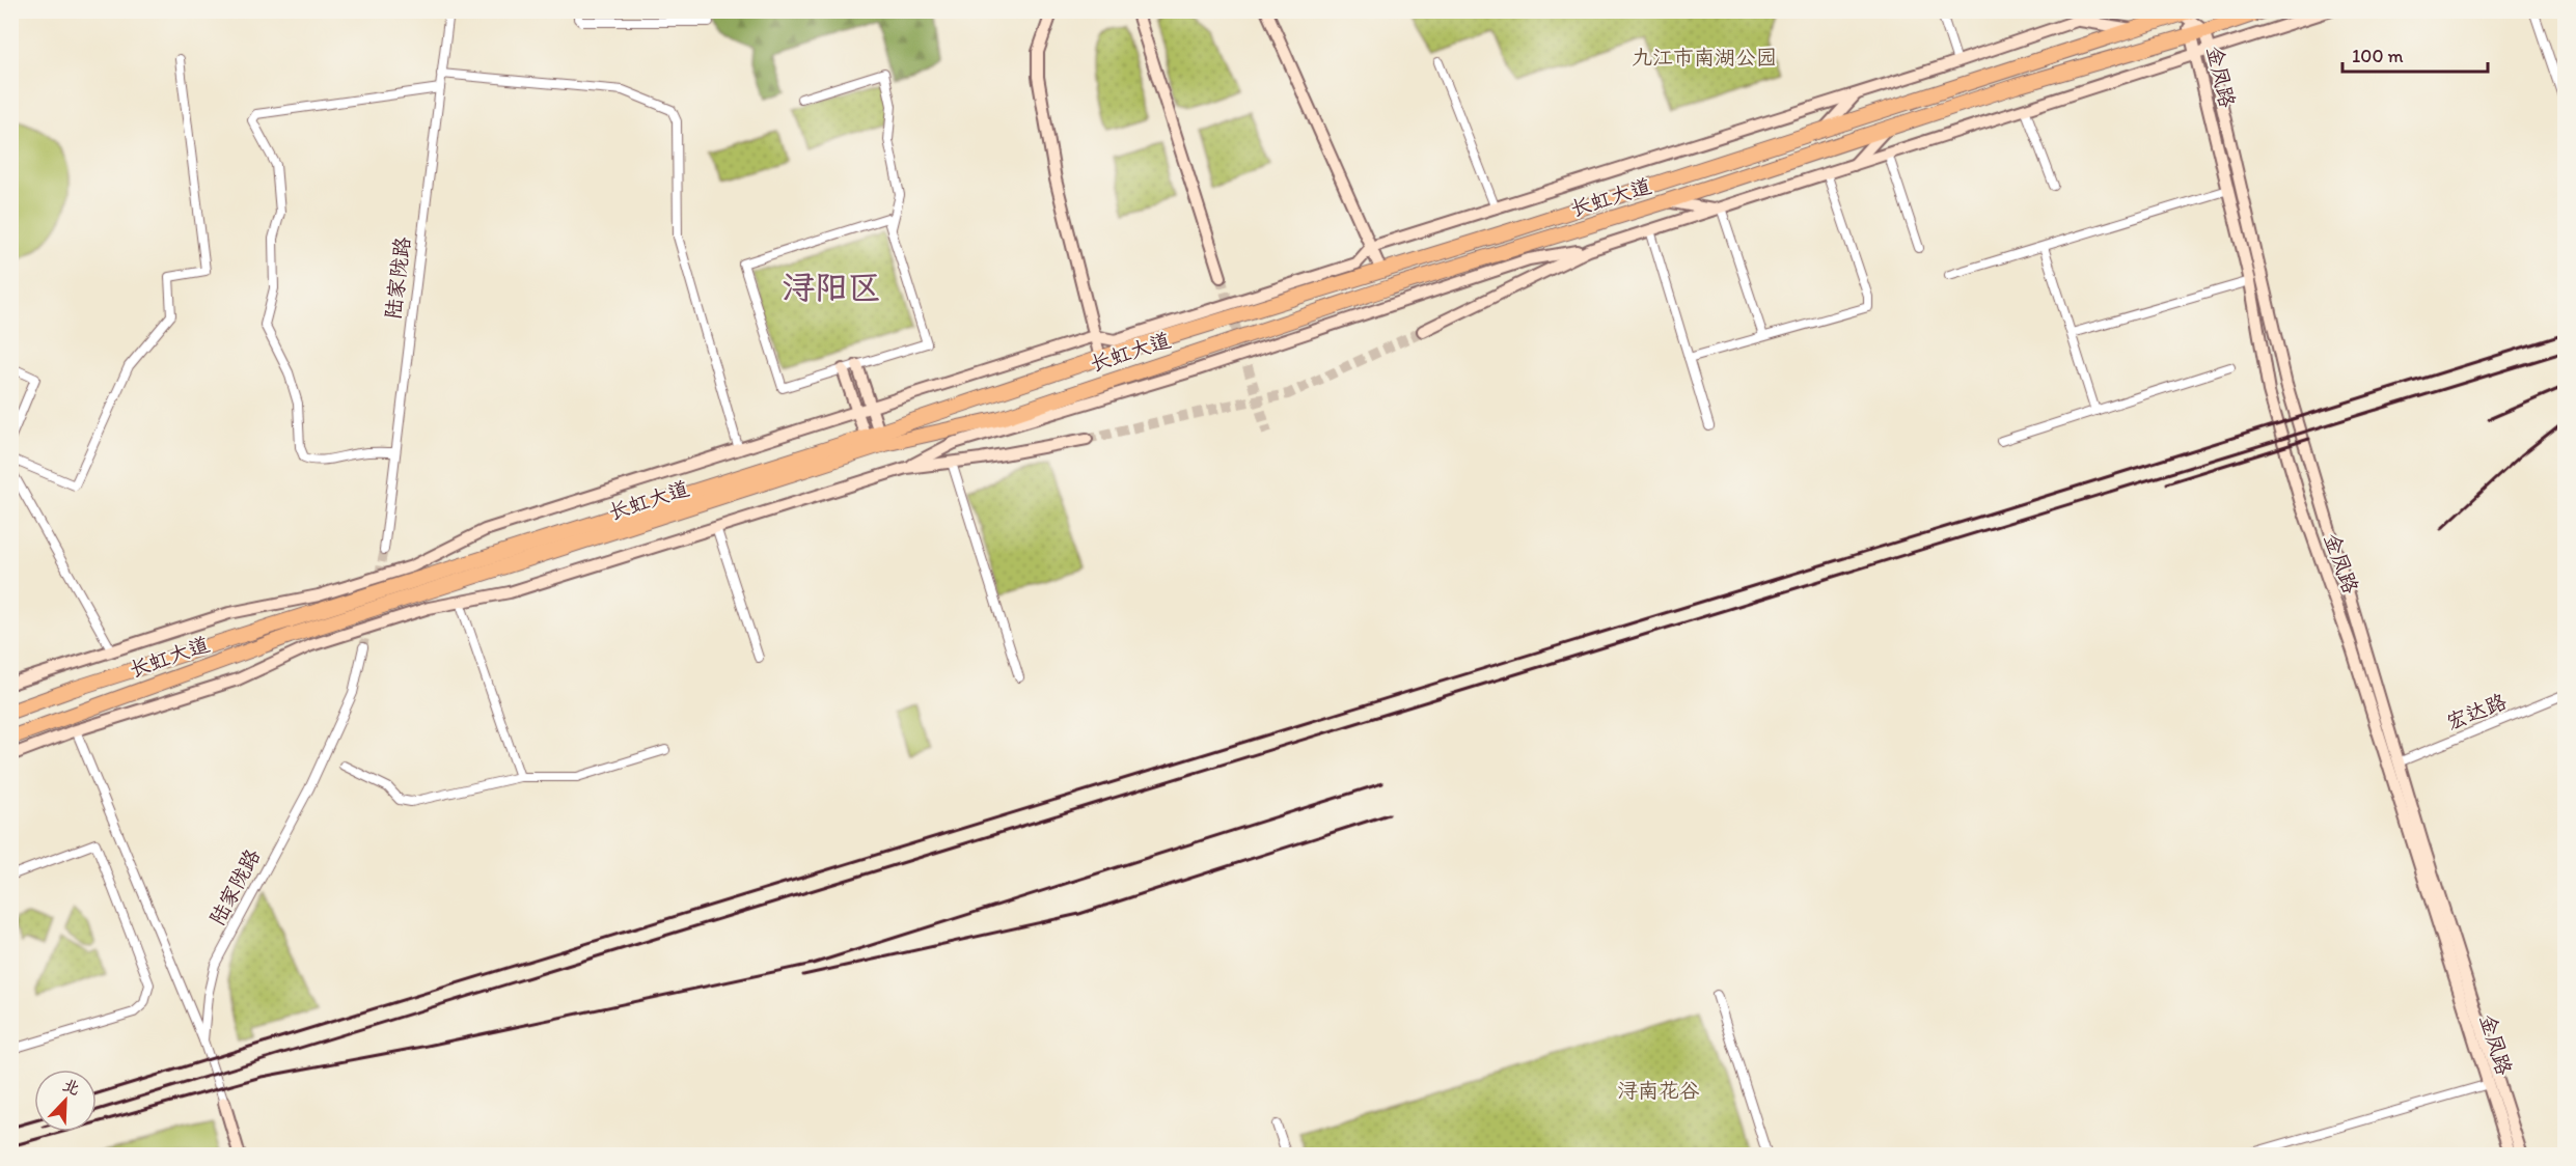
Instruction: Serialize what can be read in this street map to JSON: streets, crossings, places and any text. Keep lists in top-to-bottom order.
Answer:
{
  "streets": {
    "highway": ["长虹大道"],
    "street": ["金凤路", "陆家陇路", "宏达路"]
  },
  "crossings": [
    ["金凤路", "长虹大道"],
    ["金凤路", "宏达路"]
  ],
  "districts": ["浔阳区"],
  "parks": ["九江市南湖公园", "浔南花谷"],
  "scale_bar": "100 m",
  "north": "top right"
}
